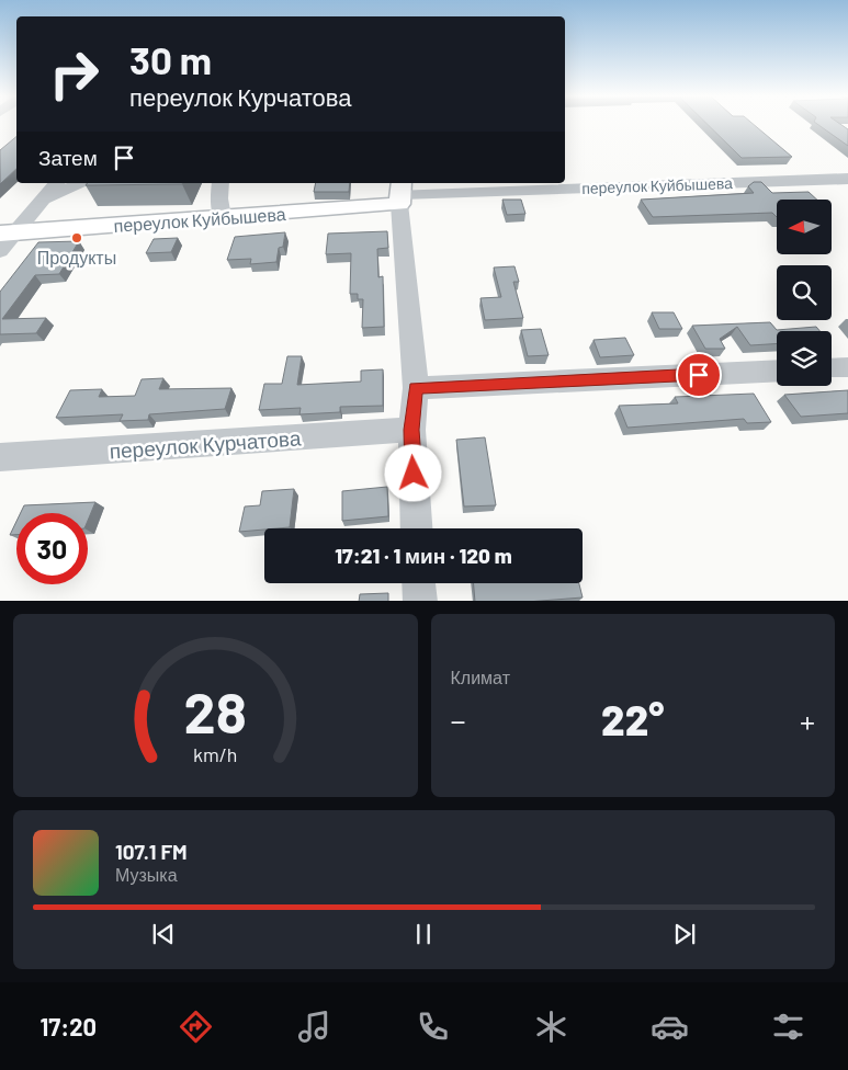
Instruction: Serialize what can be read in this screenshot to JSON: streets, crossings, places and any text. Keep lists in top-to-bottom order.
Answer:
{
  "streets": {
    "main road": ["переулок Куйбышева"],
    "street": ["переулок Курчатова"]
  },
  "places": ["Продукты"],
  "north": "left",
  "page": {
    "turn": ["30 m", "переулок Курчатова"],
    "then": "Затем",
    "limit": "30",
    "trip": "17:21 · 1 мин · 120 m",
    "tile": "Климат",
    "heat": ["−", "22°", "+"],
    "song": ["107.1 FM", "Музыка"],
    "tabs": "17:20",
    "gauge": ["28", "km/h"]
  }
}
